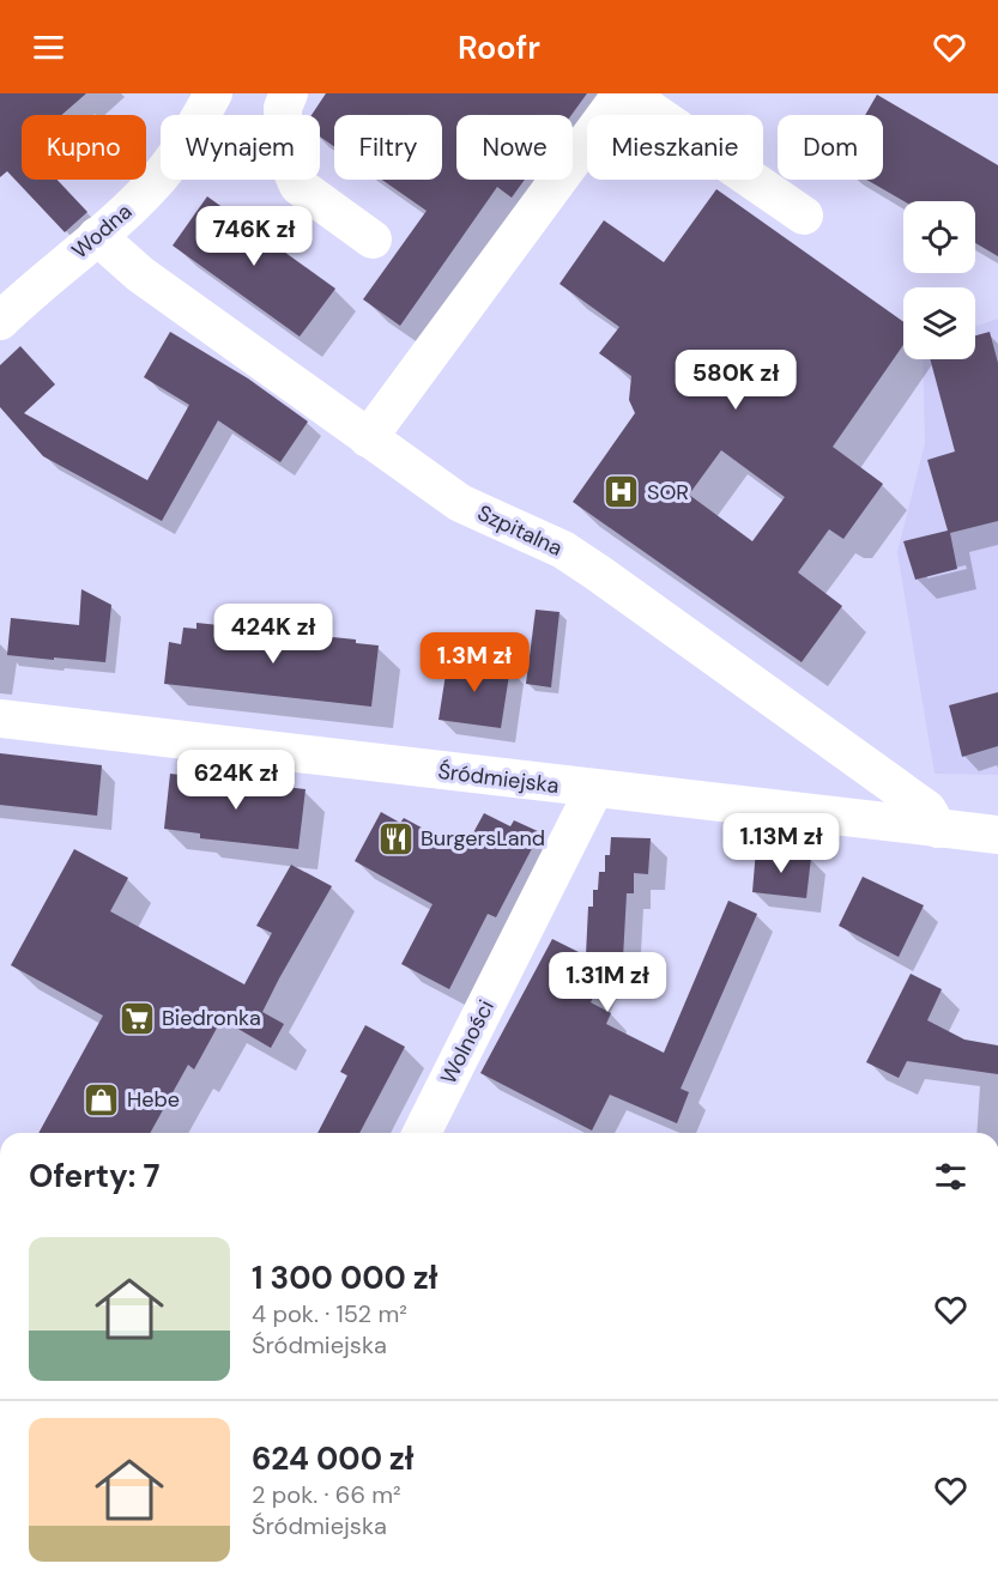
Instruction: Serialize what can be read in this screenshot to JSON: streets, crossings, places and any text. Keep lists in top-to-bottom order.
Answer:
{
  "streets": {
    "street": [
      "Wodna",
      "Szpitalna",
      "Śródmiejska",
      "Wolności"
    ]
  },
  "crossings": [
    ["Wodna", "Szpitalna"],
    ["Szpitalna", "Śródmiejska"],
    ["Śródmiejska", "Wolności"]
  ],
  "places": {
    "hospital": ["SOR"],
    "restaurant": ["BurgersLand"],
    "supermarket": ["Biedronka"],
    "shop": ["Hebe"]
  },
  "page": {
    "header": "Roofr",
    "chip": [
      "Kupno",
      "Wynajem",
      "Filtry",
      "Nowe",
      "Mieszkanie",
      "Dom"
    ],
    "price": [
      "746K zł",
      "580K zł",
      "424K zł",
      "1.3M zł",
      "624K zł",
      "1.13M zł",
      "1.31M zł"
    ],
    "heading": "Oferty: 7",
    "list": [
      {
        "name": "1 300 000 zł",
        "note": "4 pok. · 152 m² · Śródmiejska"
      },
      {
        "name": "624 000 zł",
        "note": "2 pok. · 66 m² · Śródmiejska"
      }
    ]
  }
}
